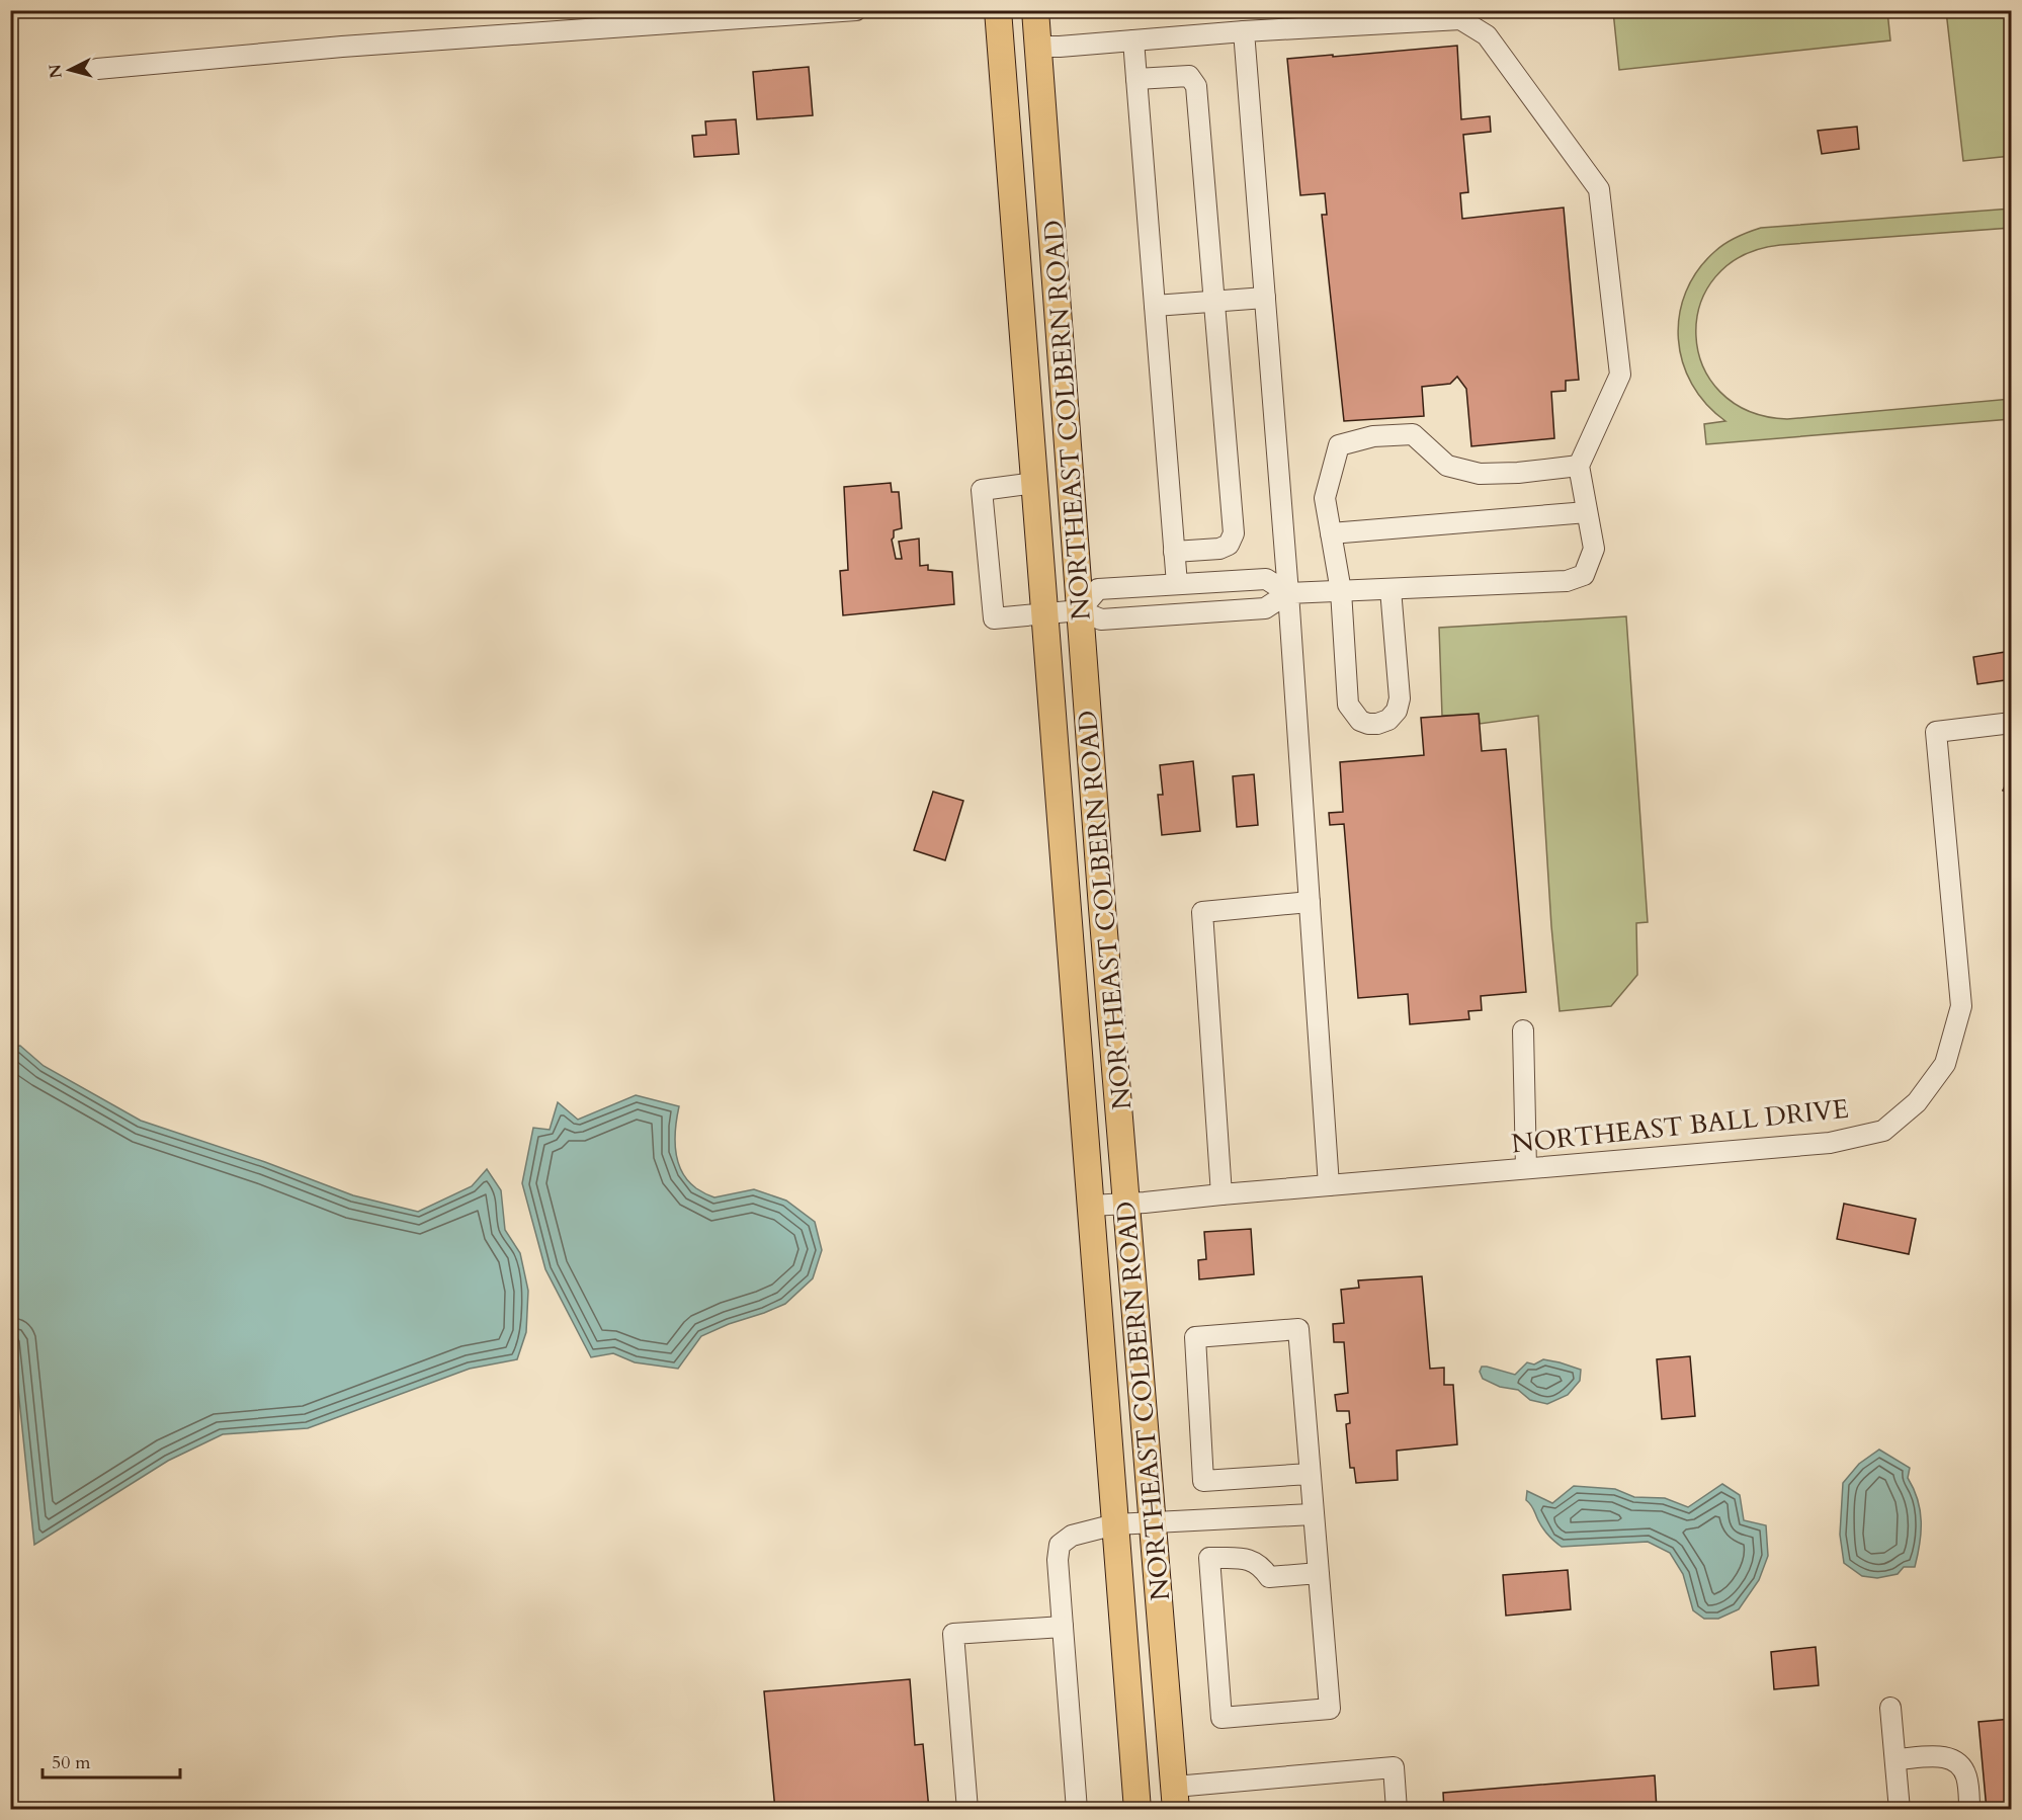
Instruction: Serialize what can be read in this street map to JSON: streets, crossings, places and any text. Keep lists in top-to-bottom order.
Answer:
{
  "streets": {
    "main road": ["NORTHEAST COLBERN ROAD"],
    "street": ["NORTHEAST BALL DRIVE"]
  },
  "crossings": [
    ["NORTHEAST COLBERN ROAD", "NORTHEAST BALL DRIVE"]
  ],
  "scale_bar": "50 m",
  "north": "left"
}
